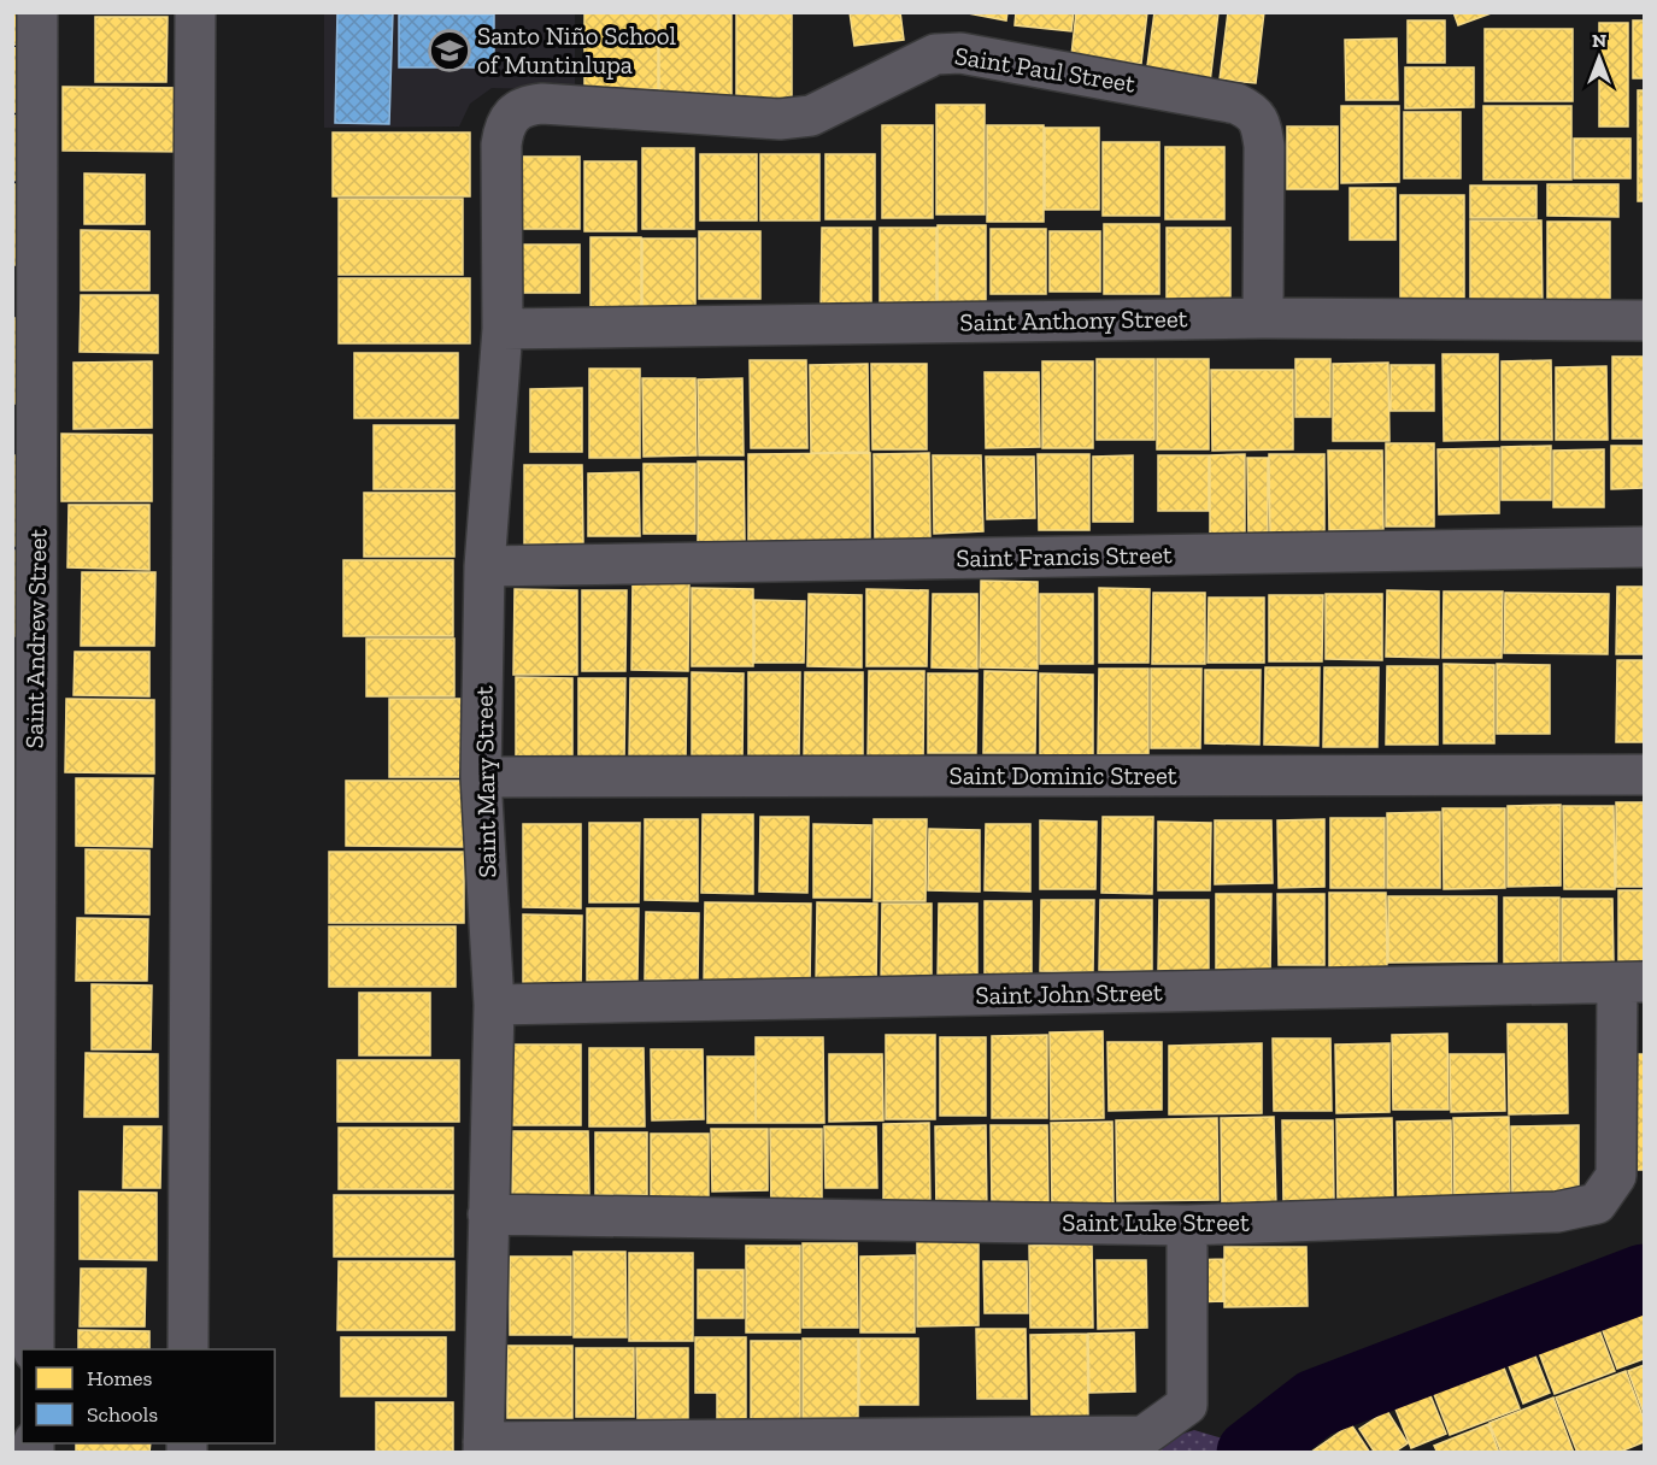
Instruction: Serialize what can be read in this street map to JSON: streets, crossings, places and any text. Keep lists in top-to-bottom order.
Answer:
{
  "streets": {
    "street": [
      "Saint Paul Street",
      "Saint Anthony Street",
      "Saint Francis Street",
      "Saint Andrew Street",
      "Saint Dominic Street",
      "Saint Mary Street",
      "Saint John Street",
      "Saint Luke Street"
    ]
  },
  "crossings": [
    ["Saint Paul Street", "Saint Anthony Street"],
    ["Saint Paul Street", "Saint Mary Street"],
    ["Saint Anthony Street", "Saint Mary Street"],
    ["Saint Francis Street", "Saint Mary Street"],
    ["Saint Dominic Street", "Saint Mary Street"],
    ["Saint Mary Street", "Saint John Street"],
    ["Saint Mary Street", "Saint Luke Street"],
    ["Saint John Street", "Saint Luke Street"]
  ],
  "places": {
    "school or university": ["Santo Niño School of Muntinlupa"]
  },
  "legend": ["Homes", "Schools"],
  "north": "top"
}
